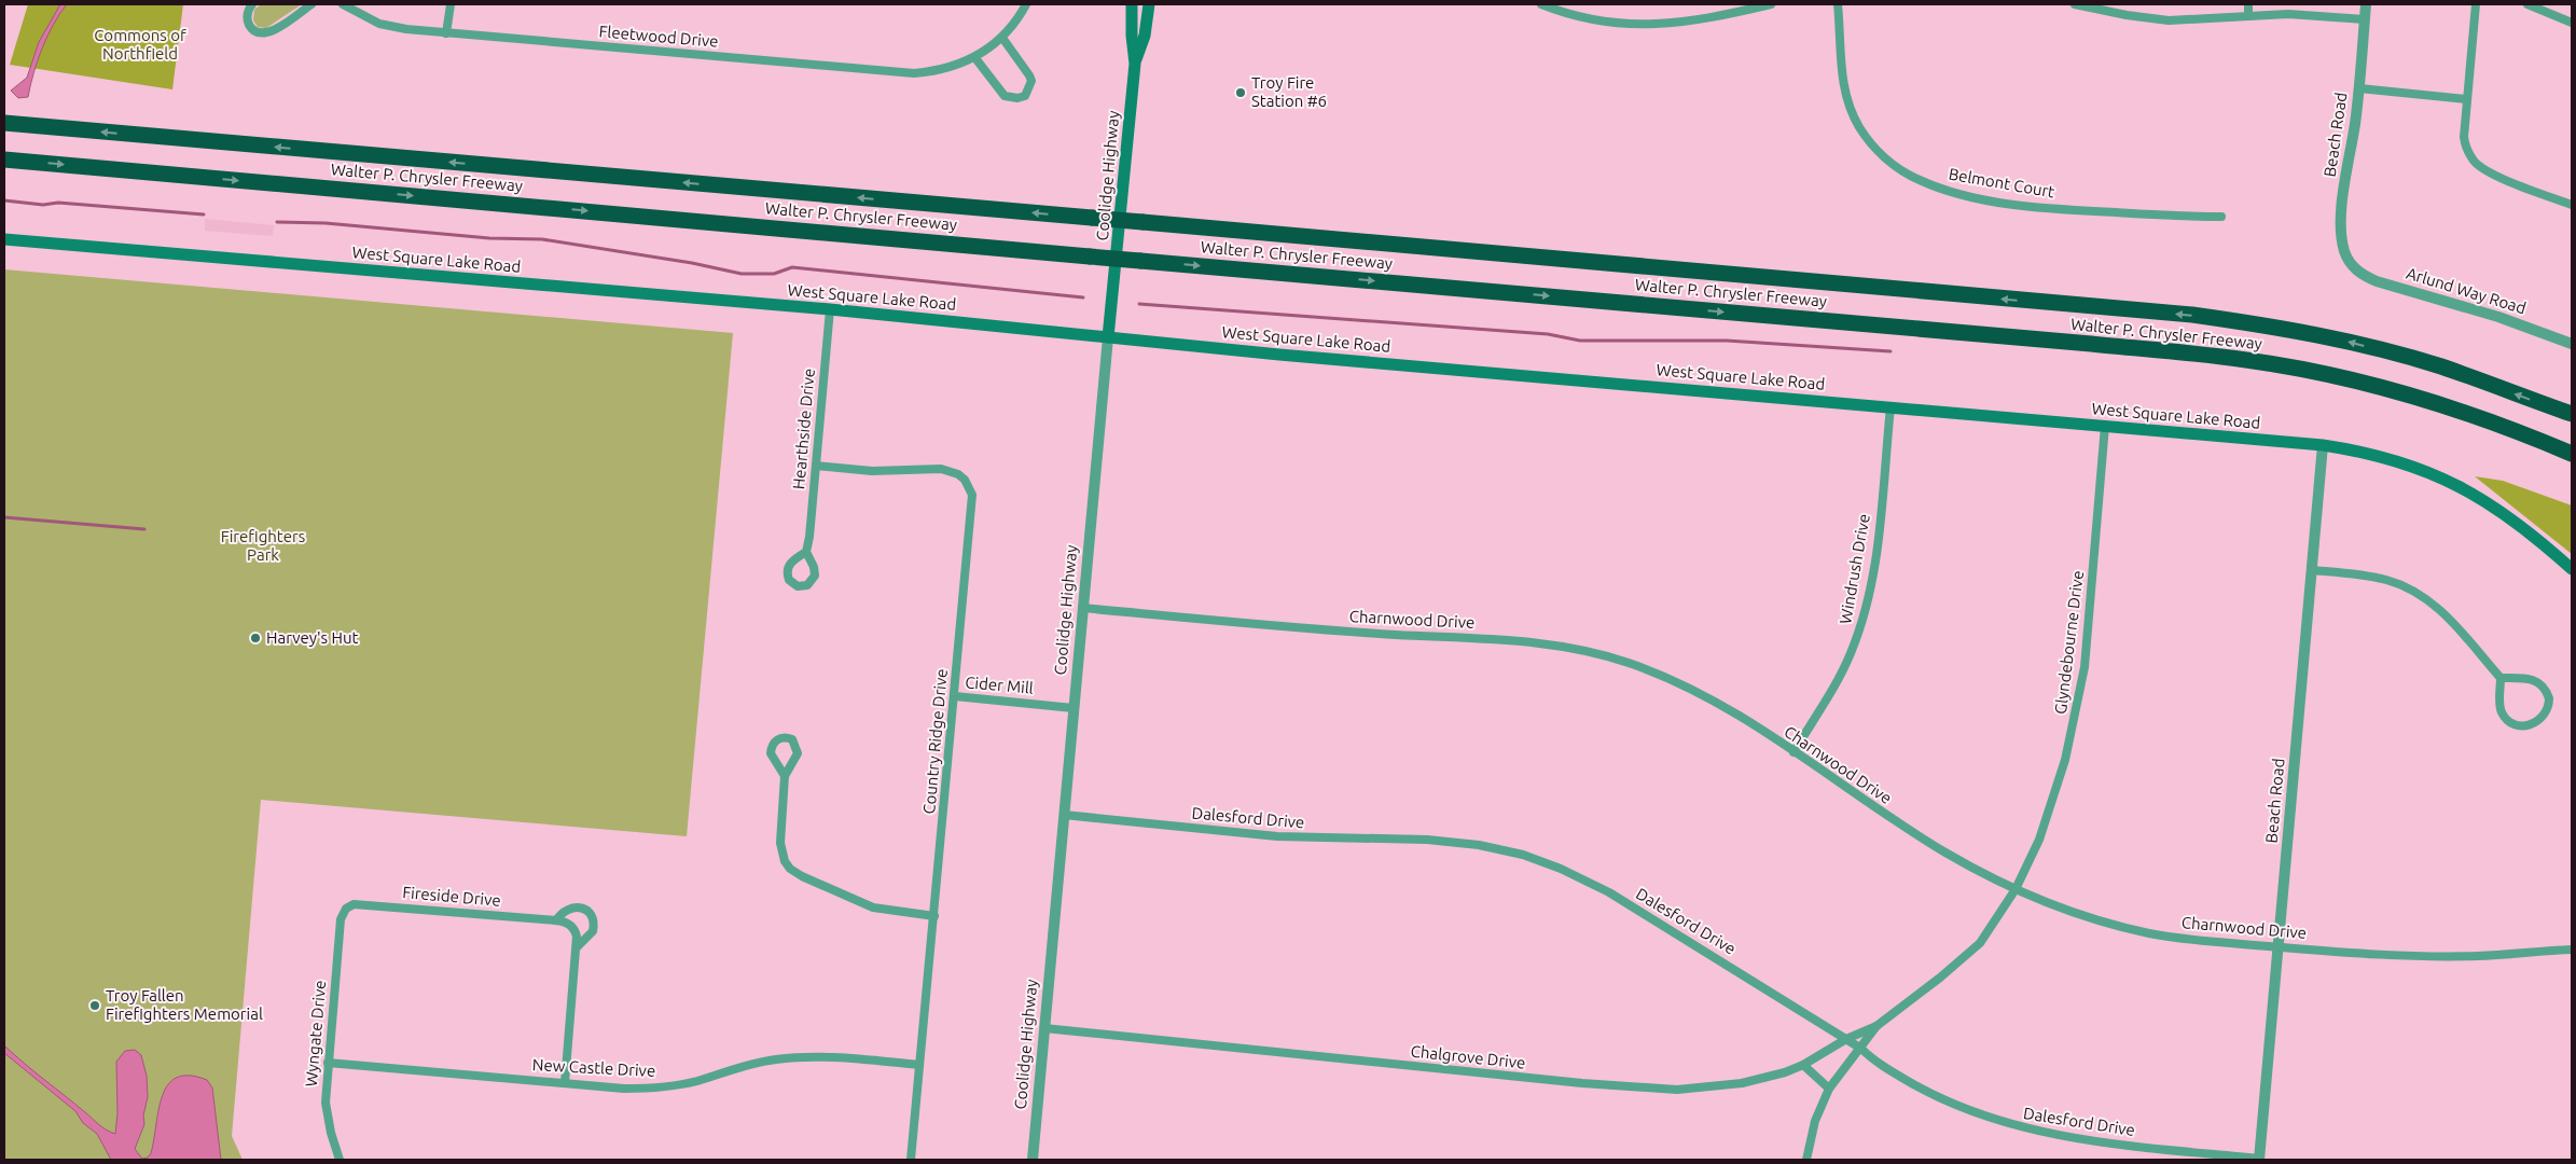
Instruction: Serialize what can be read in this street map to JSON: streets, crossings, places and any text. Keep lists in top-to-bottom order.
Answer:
{
  "streets": {
    "highway": ["Walter P. Chrysler Freeway"],
    "main road": ["Coolidge Highway", "West Square Lake Road"],
    "street": [
      "Fleetwood Drive",
      "Beach Road",
      "Belmont Court",
      "Arlund Way Road",
      "Hearthside Drive",
      "Windrush Drive",
      "Charnwood Drive",
      "Glyndebourne Drive",
      "Cider Mill",
      "Country Ridge Drive",
      "Dalesford Drive",
      "Fireside Drive",
      "Wyngate Drive",
      "Chalgrove Drive",
      "New Castle Drive"
    ]
  },
  "crossings": [
    ["Beach Road", "West Square Lake Road"],
    ["Beach Road", "Arlund Way Road"],
    ["Beach Road", "Charnwood Drive"],
    ["Beach Road", "Dalesford Drive"],
    ["Coolidge Highway", "West Square Lake Road"],
    ["Coolidge Highway", "Charnwood Drive"],
    ["Coolidge Highway", "Cider Mill"],
    ["Coolidge Highway", "Dalesford Drive"],
    ["Coolidge Highway", "Chalgrove Drive"],
    ["West Square Lake Road", "Hearthside Drive"],
    ["West Square Lake Road", "Windrush Drive"],
    ["West Square Lake Road", "Glyndebourne Drive"],
    ["Hearthside Drive", "Country Ridge Drive"],
    ["Windrush Drive", "Charnwood Drive"],
    ["Charnwood Drive", "Glyndebourne Drive"],
    ["Glyndebourne Drive", "Dalesford Drive"],
    ["Glyndebourne Drive", "Chalgrove Drive"],
    ["Cider Mill", "Country Ridge Drive"],
    ["Country Ridge Drive", "New Castle Drive"],
    ["Dalesford Drive", "Chalgrove Drive"],
    ["Fireside Drive", "Wyngate Drive"],
    ["Fireside Drive", "New Castle Drive"],
    ["Wyngate Drive", "New Castle Drive"]
  ],
  "parks": ["Commons of Northfield", "Firefighters Park"],
  "places": ["Troy Fire Station #6", "Harvey's Hut", "Troy Fallen Firefighters Memorial"]
}
